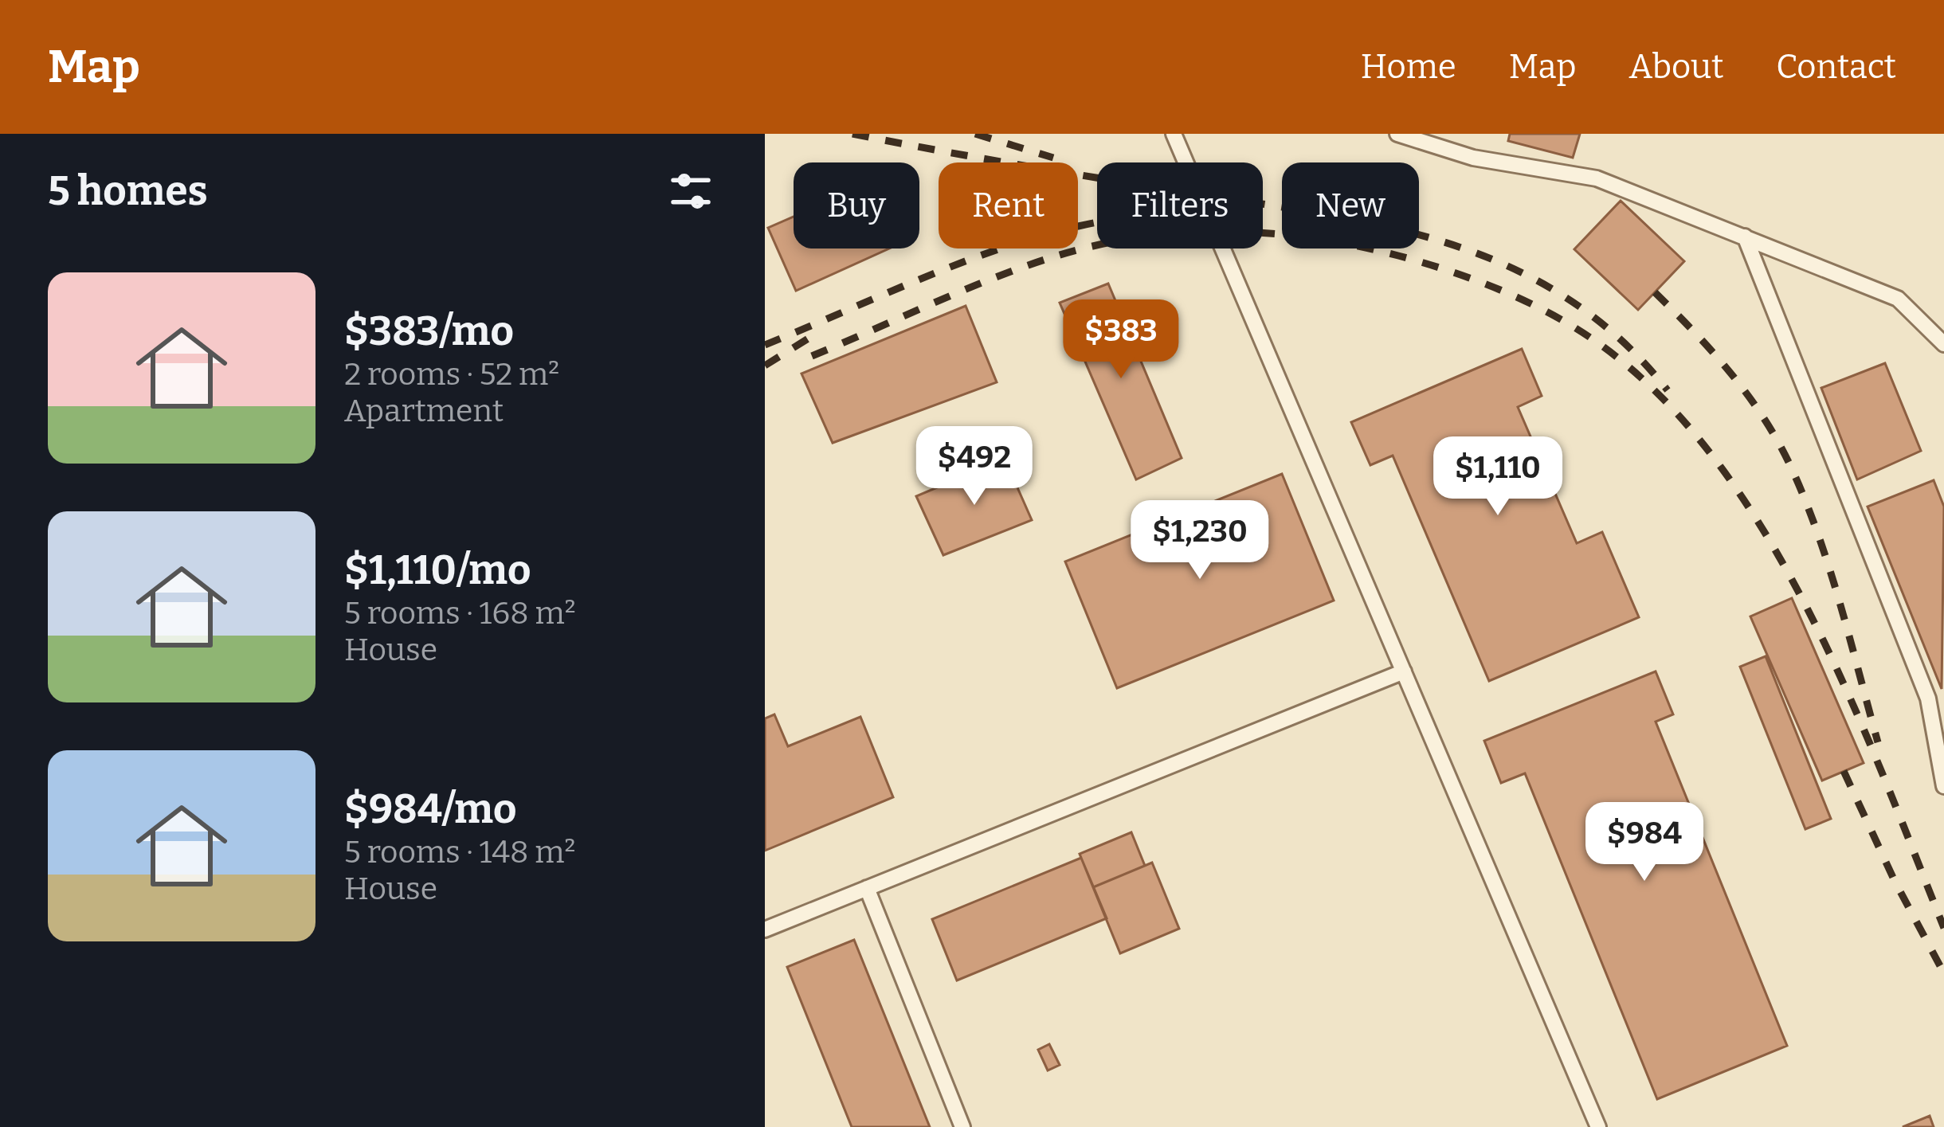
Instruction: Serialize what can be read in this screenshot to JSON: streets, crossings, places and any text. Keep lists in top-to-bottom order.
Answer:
{
  "page": {
    "header": "Map",
    "nav": [
      "Home",
      "Map",
      "About",
      "Contact"
    ],
    "heading": "5 homes",
    "chip": [
      "Buy",
      "Rent",
      "Filters",
      "New"
    ],
    "list": [
      {
        "name": "$383/mo",
        "note": "2 rooms · 52 m² · Apartment"
      },
      {
        "name": "$1,110/mo",
        "note": "5 rooms · 168 m² · House"
      },
      {
        "name": "$984/mo",
        "note": "5 rooms · 148 m² · House"
      }
    ],
    "price": [
      "$383",
      "$492",
      "$1,110",
      "$1,230",
      "$984"
    ]
  }
}
